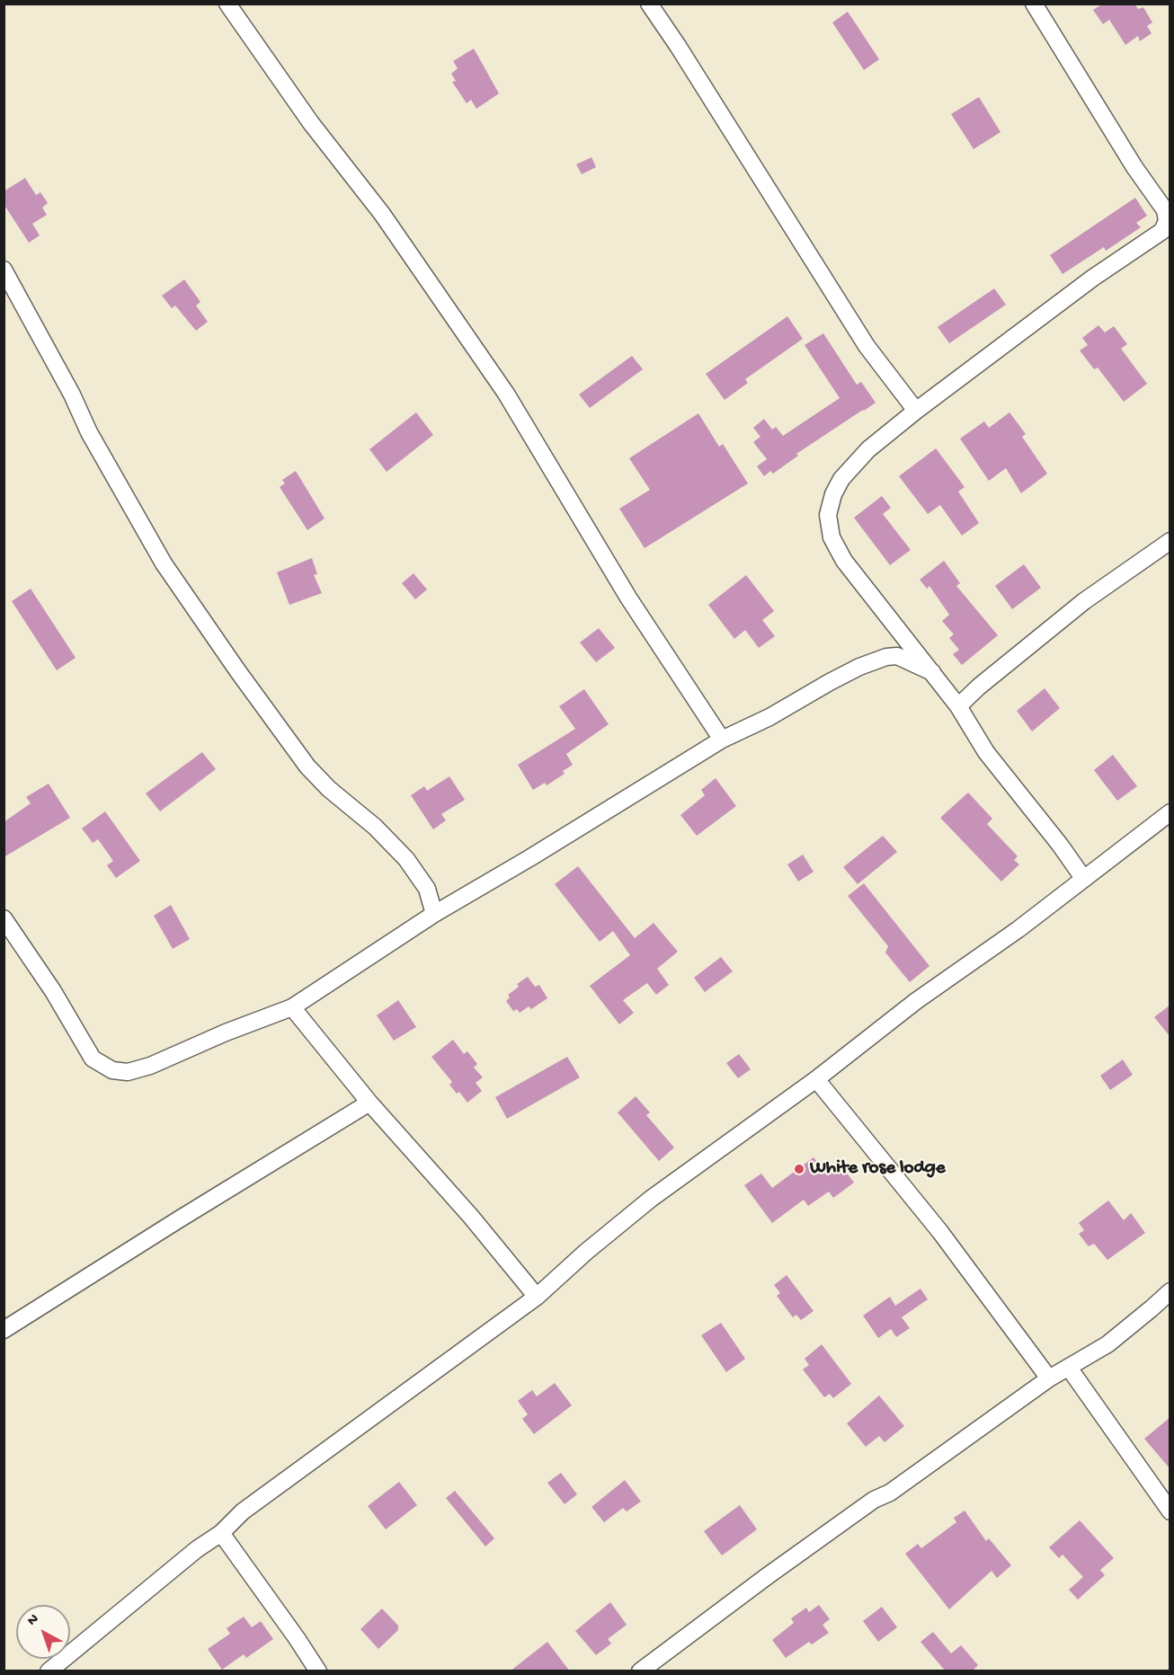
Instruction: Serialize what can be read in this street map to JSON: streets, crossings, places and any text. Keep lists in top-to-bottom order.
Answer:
{
  "places": ["White rose lodge"],
  "north": "top left"
}
